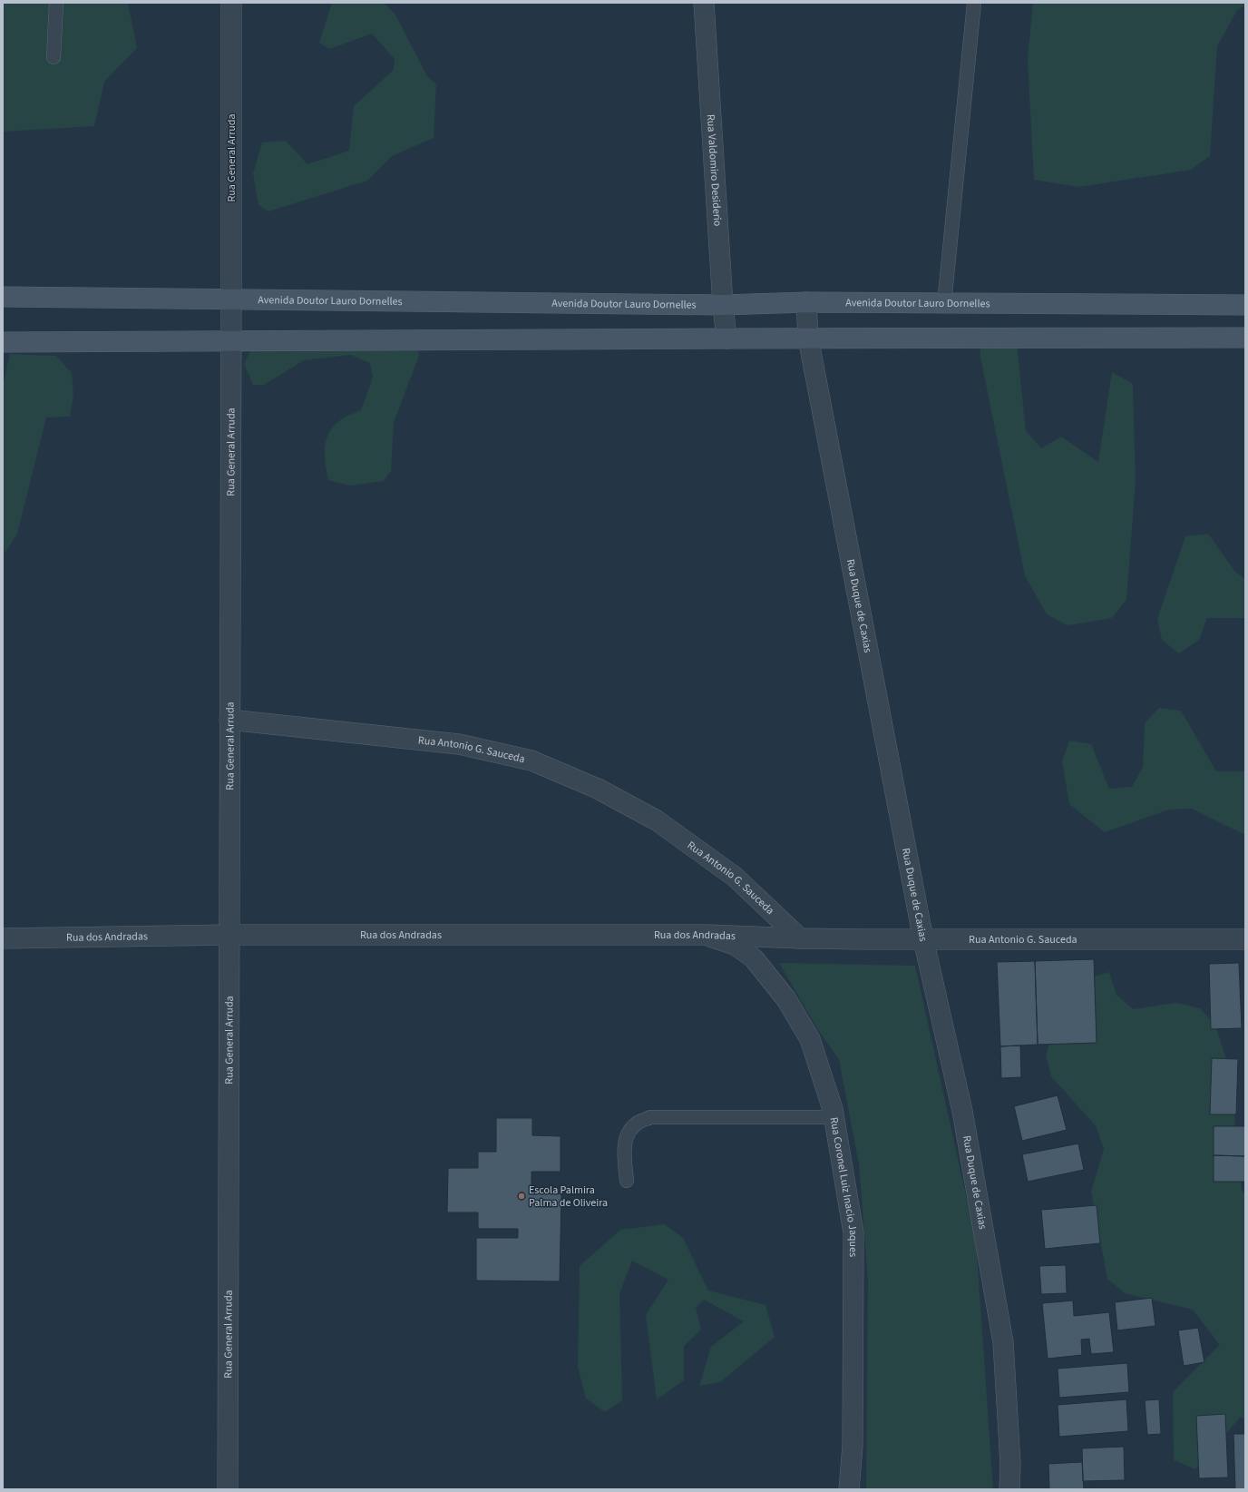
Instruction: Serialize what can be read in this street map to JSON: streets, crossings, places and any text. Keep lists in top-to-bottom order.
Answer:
{
  "streets": {
    "main road": ["Avenida Doutor Lauro Dornelles"],
    "street": [
      "Rua General Arruda",
      "Rua Valdomiro Desiderio",
      "Rua Duque de Caxias",
      "Rua Antonio G. Sauceda",
      "Rua dos Andradas",
      "Rua Coronel Luiz Inacio Jaques"
    ]
  },
  "crossings": [
    ["Rua General Arruda", "Avenida Doutor Lauro Dornelles"],
    ["Rua General Arruda", "Rua Antonio G. Sauceda"],
    ["Rua General Arruda", "Rua dos Andradas"],
    ["Rua Valdomiro Desiderio", "Avenida Doutor Lauro Dornelles"],
    ["Avenida Doutor Lauro Dornelles", "Rua Duque de Caxias"],
    ["Rua Duque de Caxias", "Rua Antonio G. Sauceda"],
    ["Rua Antonio G. Sauceda", "Rua dos Andradas"],
    ["Rua dos Andradas", "Rua Coronel Luiz Inacio Jaques"]
  ],
  "places": ["Escola Palmira Palma de Oliveira"]
}
